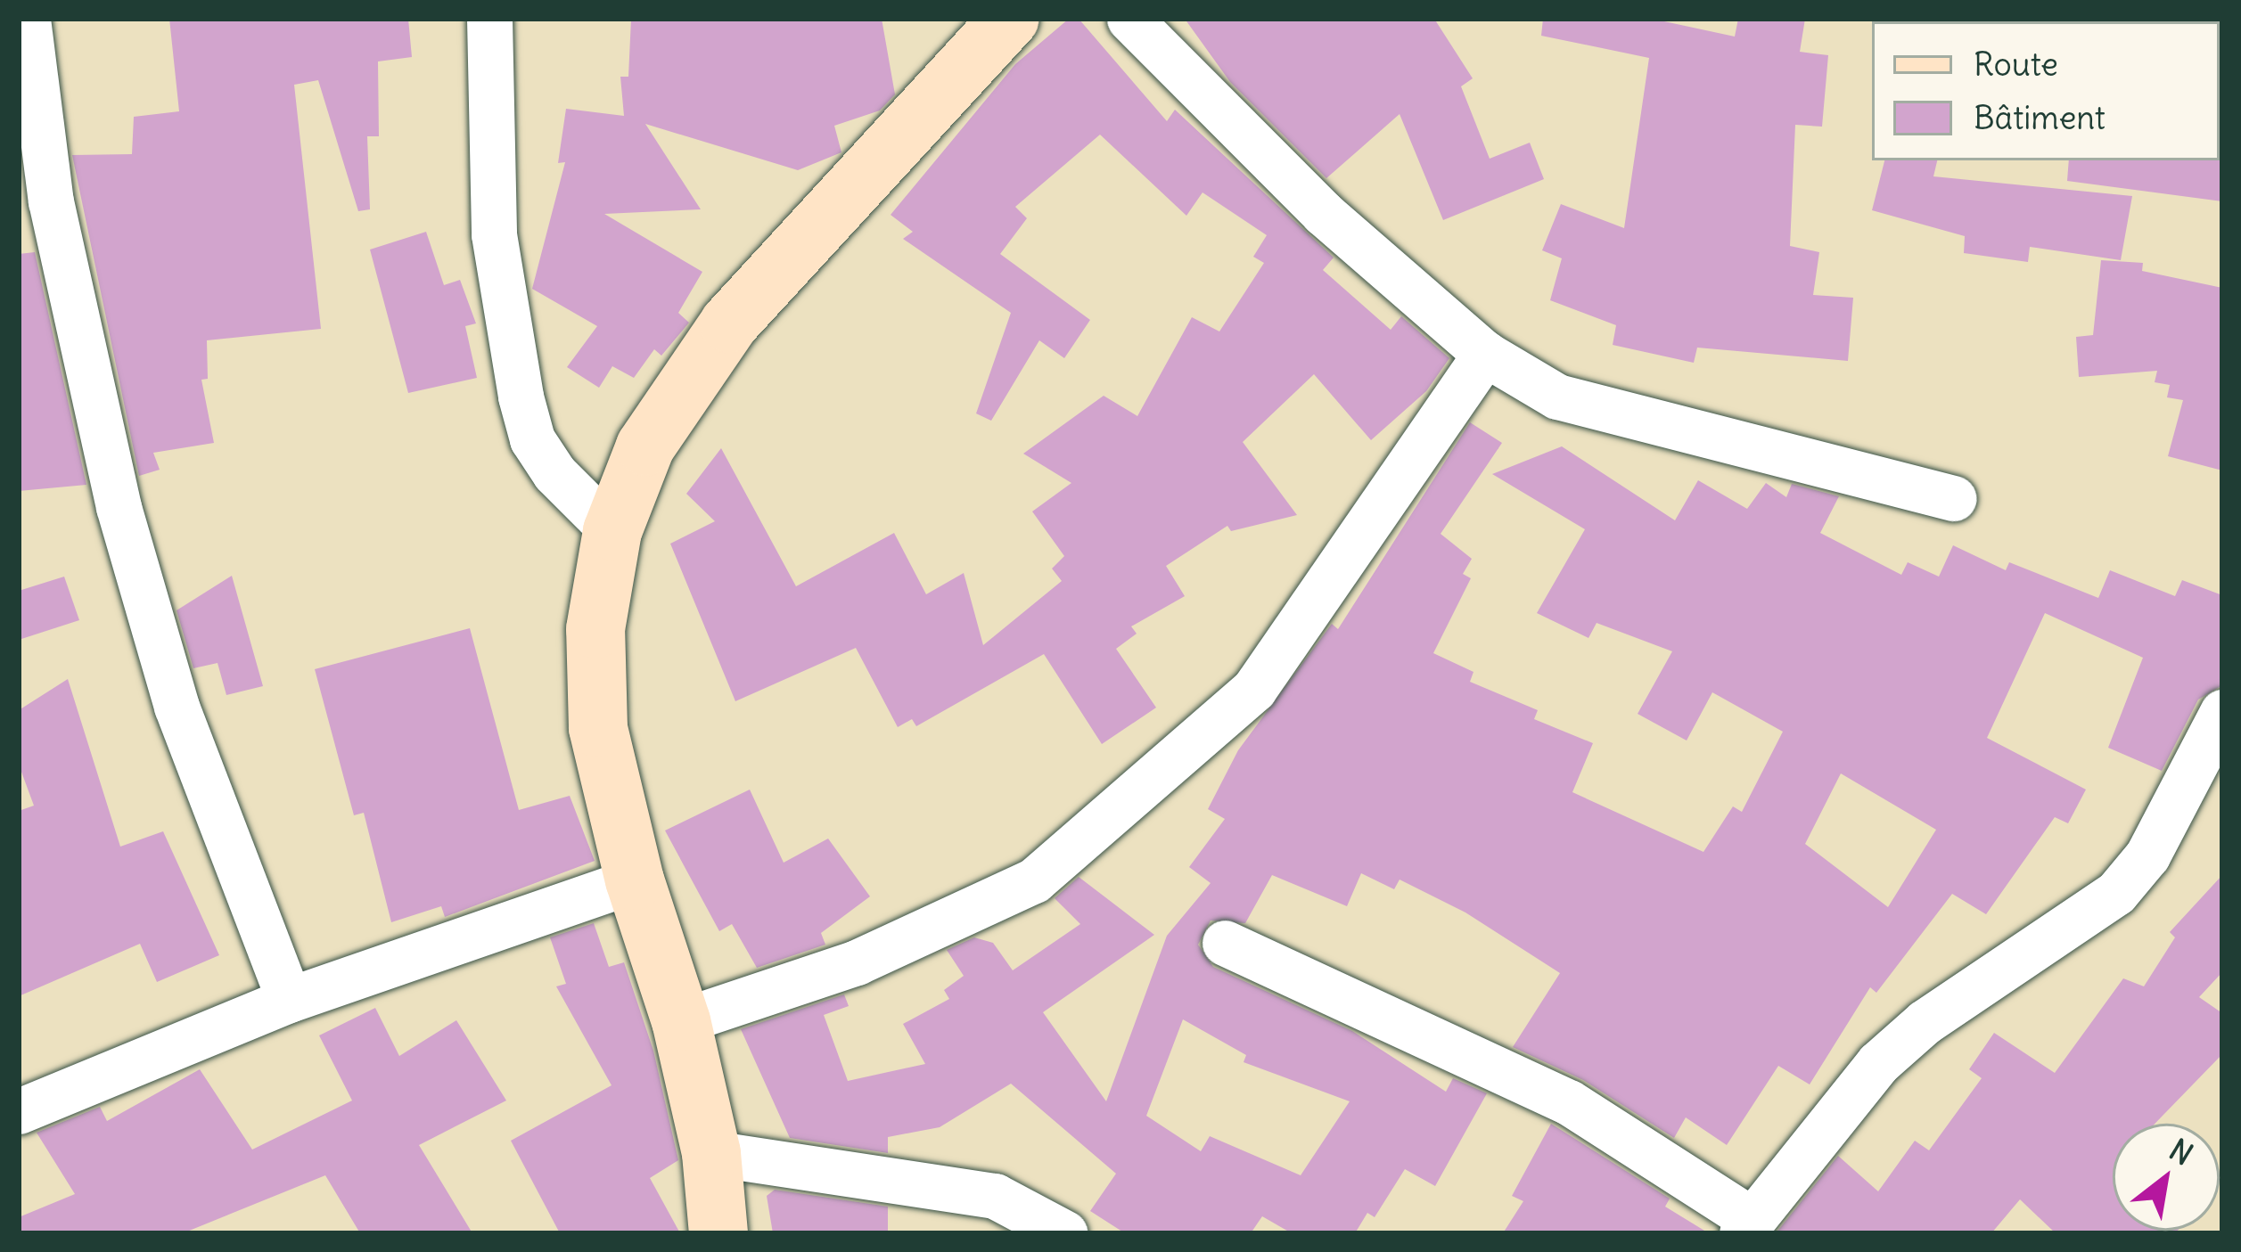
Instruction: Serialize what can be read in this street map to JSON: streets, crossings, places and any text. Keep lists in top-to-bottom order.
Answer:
{
  "legend": ["Route", "Bâtiment"],
  "north": "top right"
}
